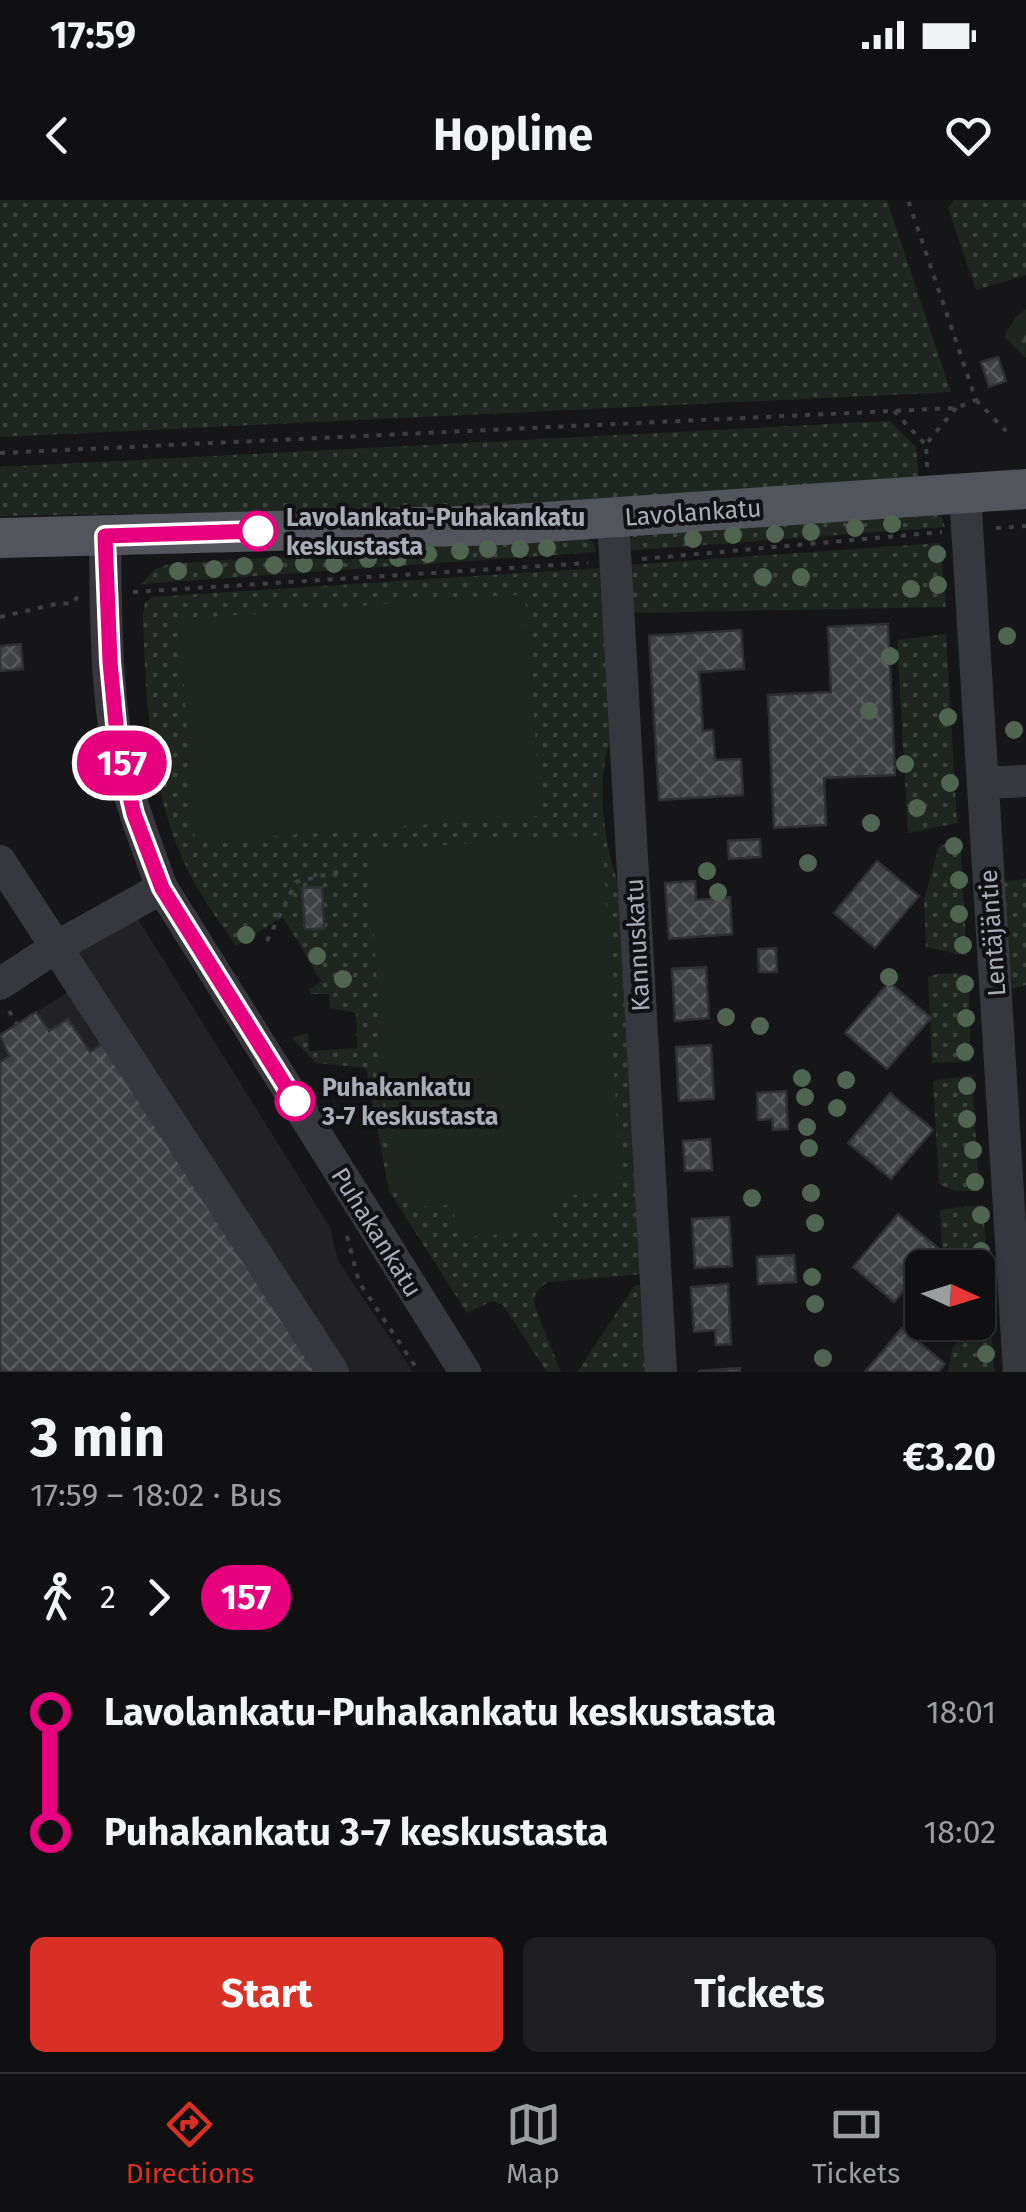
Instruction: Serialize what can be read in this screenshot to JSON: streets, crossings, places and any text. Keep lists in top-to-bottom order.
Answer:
{
  "streets": {
    "main road": ["Lavolankatu"],
    "street": ["Lentäjäntie", "Kannuskatu", "Puhakankatu"]
  },
  "crossings": [
    ["Lavolankatu", "Lentäjäntie"],
    ["Lavolankatu", "Kannuskatu"],
    ["Lavolankatu", "Puhakankatu"]
  ],
  "places": ["Lavolankatu-Puhakankatu keskustasta", "Puhakankatu 3-7 keskustasta"],
  "lines": ["bus line 157"],
  "north": "right",
  "page": {
    "status": "17:59",
    "header": "Hopline",
    "on_map": "157",
    "heading": ["3 min", "17:59 – 18:02 · Bus", "€3.20"],
    "legs": ["2", "157"],
    "list": [
      {
        "name": "Lavolankatu-Puhakankatu keskustasta",
        "value": "18:01"
      },
      {
        "name": "Puhakankatu 3-7 keskustasta",
        "value": "18:02"
      }
    ],
    "buttons": ["Start", "Tickets"],
    "tabs": ["Directions", "Map", "Tickets"]
  }
}
